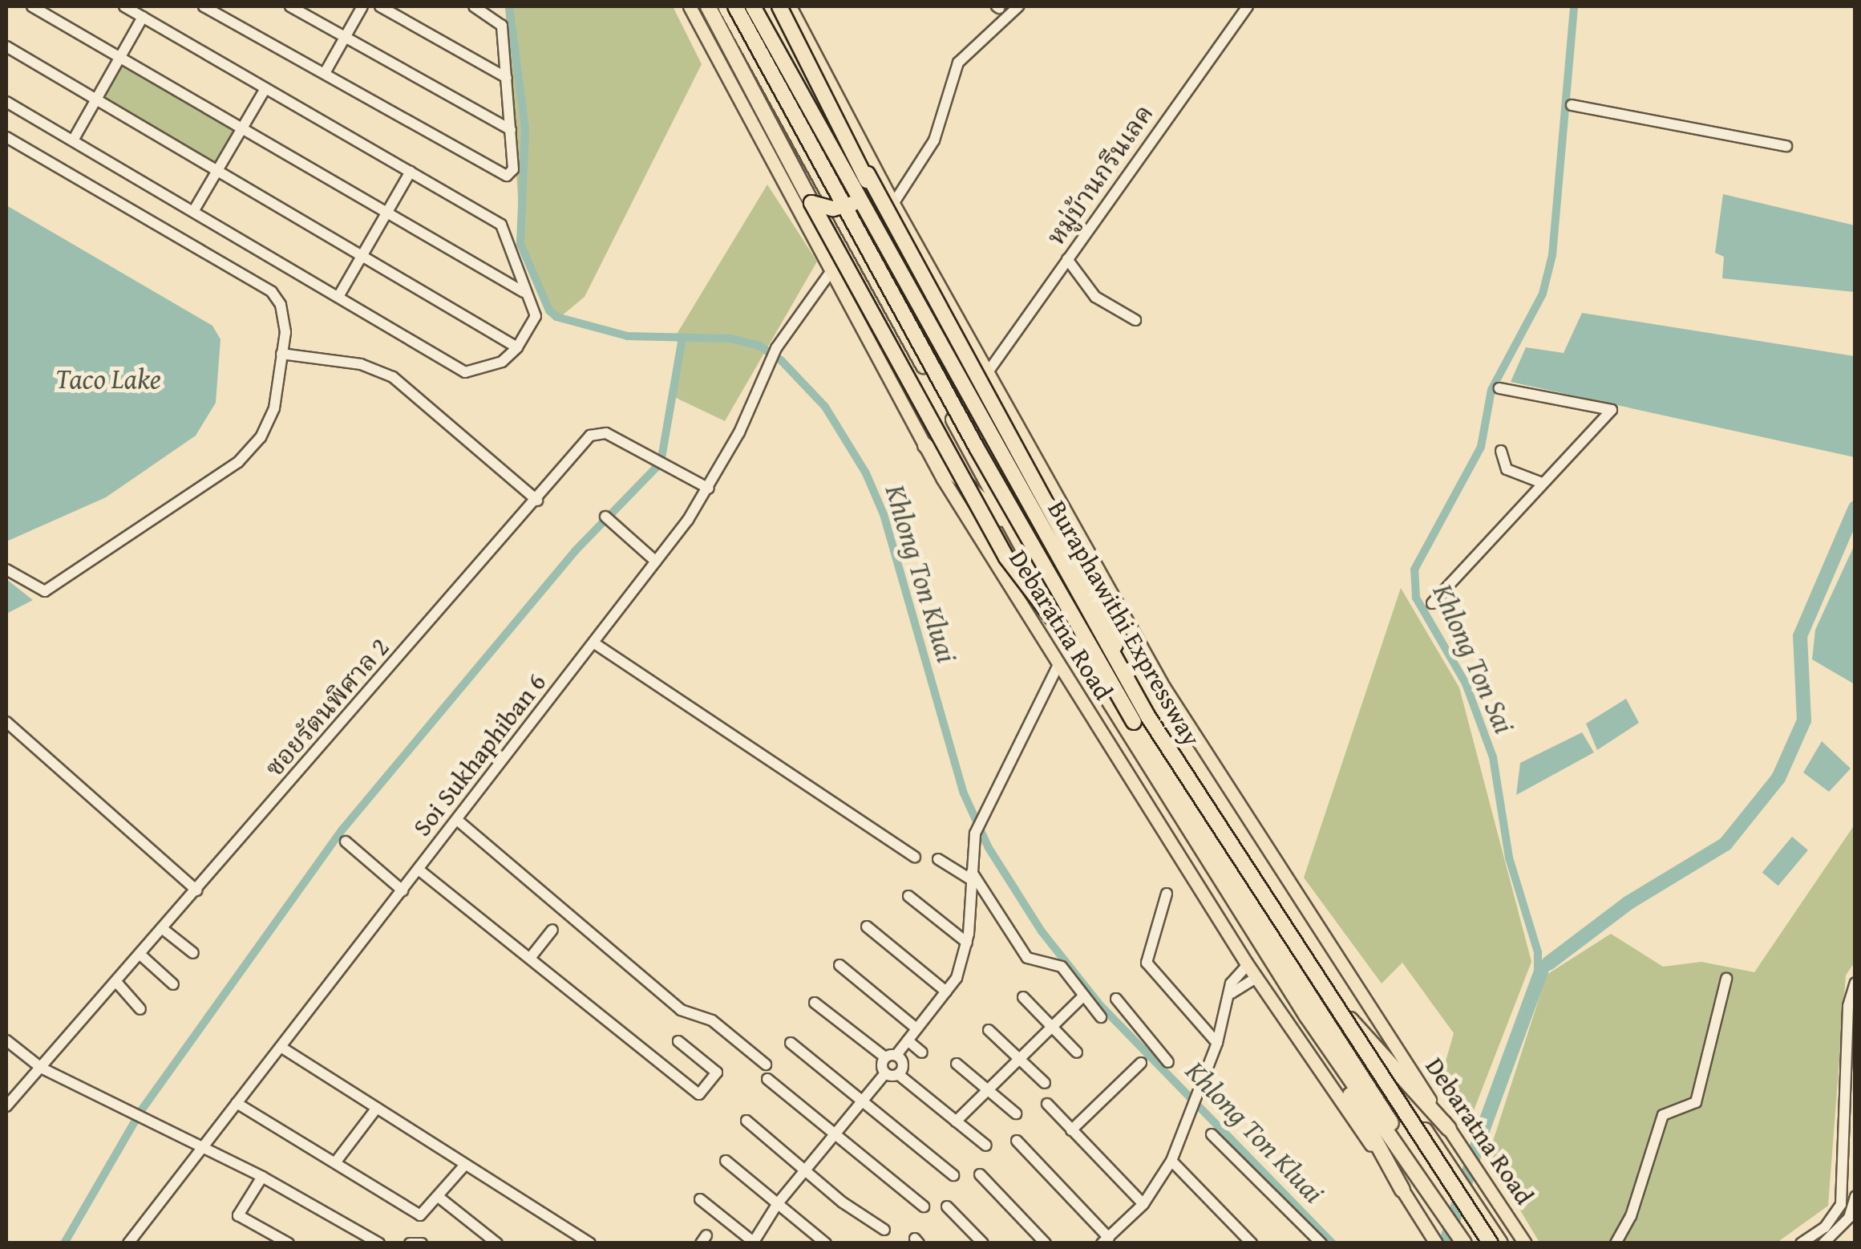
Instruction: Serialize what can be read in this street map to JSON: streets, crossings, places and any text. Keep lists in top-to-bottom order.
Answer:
{
  "streets": {
    "highway": ["Buraphawithi Expressway", "Debaratna Road"],
    "street": ["หมู่บ้านกรีนเลค", "ซอยรัตนพิศาล 2", "Soi Sukhaphiban 6"]
  },
  "crossings": [
    ["หมู่บ้านกรีนเลค", "Debaratna Road"],
    ["Buraphawithi Expressway", "Debaratna Road"],
    ["Debaratna Road", "Soi Sukhaphiban 6"],
    ["ซอยรัตนพิศาล 2", "Soi Sukhaphiban 6"]
  ],
  "water": ["Taco Lake", "Khlong Ton Kluai", "Khlong Ton Sai"]
}
